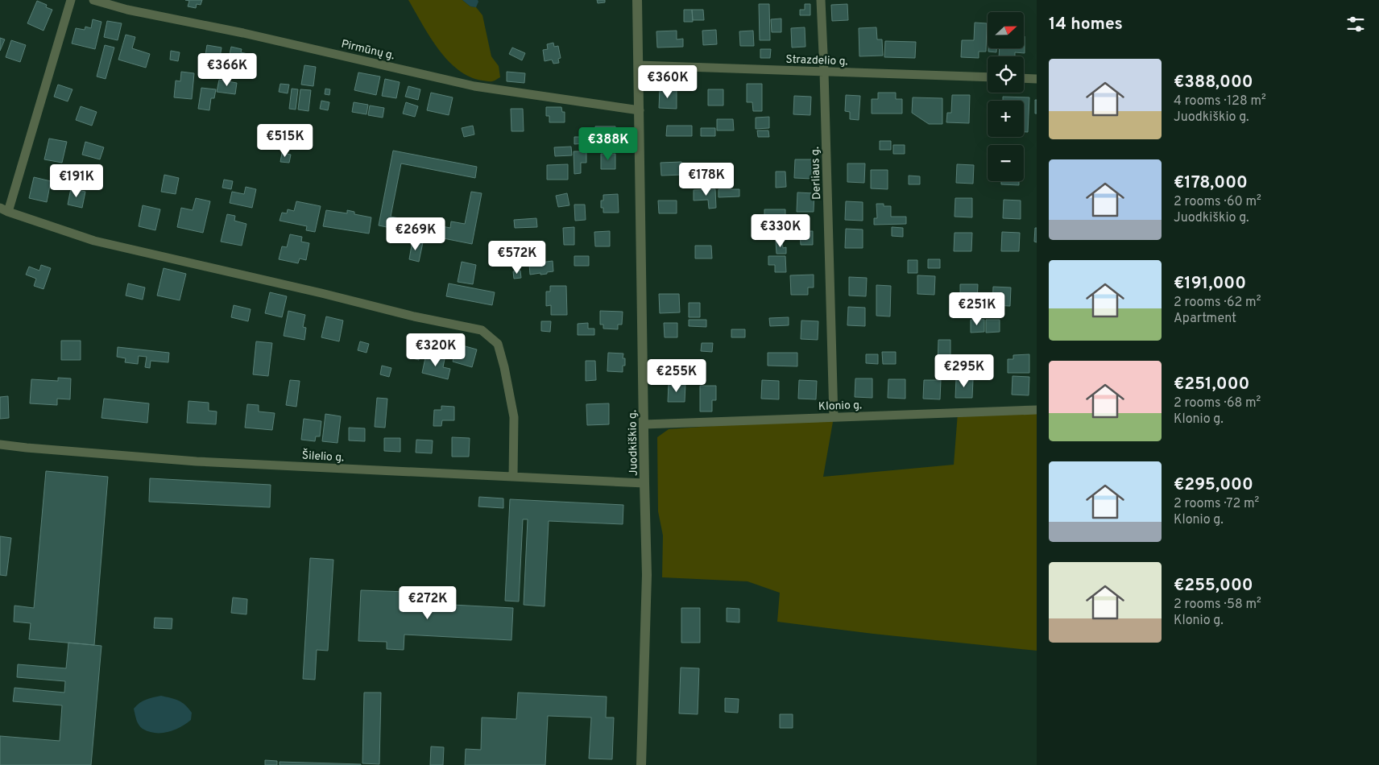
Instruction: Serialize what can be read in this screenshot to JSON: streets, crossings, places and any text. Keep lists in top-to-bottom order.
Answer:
{
  "streets": {
    "street": [
      "Pirmūnų g.",
      "Strazdelio g.",
      "Derliaus g.",
      "Klonio g.",
      "Juodkiškio g.",
      "Šilelio g."
    ]
  },
  "crossings": [
    ["Pirmūnų g.", "Juodkiškio g."],
    ["Strazdelio g.", "Derliaus g."],
    ["Strazdelio g.", "Juodkiškio g."],
    ["Derliaus g.", "Klonio g."],
    ["Klonio g.", "Juodkiškio g."],
    ["Juodkiškio g.", "Šilelio g."]
  ],
  "north": "right",
  "page": {
    "heading": "14 homes",
    "map_buttons": ["+", "−"],
    "list": [
      {
        "name": "€388,000",
        "note": "4 rooms · 128 m² · Juodkiškio g."
      },
      {
        "name": "€178,000",
        "note": "2 rooms · 60 m² · Juodkiškio g."
      },
      {
        "name": "€191,000",
        "note": "2 rooms · 62 m² · Apartment"
      },
      {
        "name": "€251,000",
        "note": "2 rooms · 68 m² · Klonio g."
      },
      {
        "name": "€295,000",
        "note": "2 rooms · 72 m² · Klonio g."
      },
      {
        "name": "€255,000",
        "note": "2 rooms · 58 m² · Klonio g."
      }
    ],
    "price": [
      "€366K",
      "€360K",
      "€515K",
      "€388K",
      "€178K",
      "€191K",
      "€330K",
      "€269K",
      "€572K",
      "€251K",
      "€320K",
      "€295K",
      "€255K",
      "€272K"
    ]
  }
}
